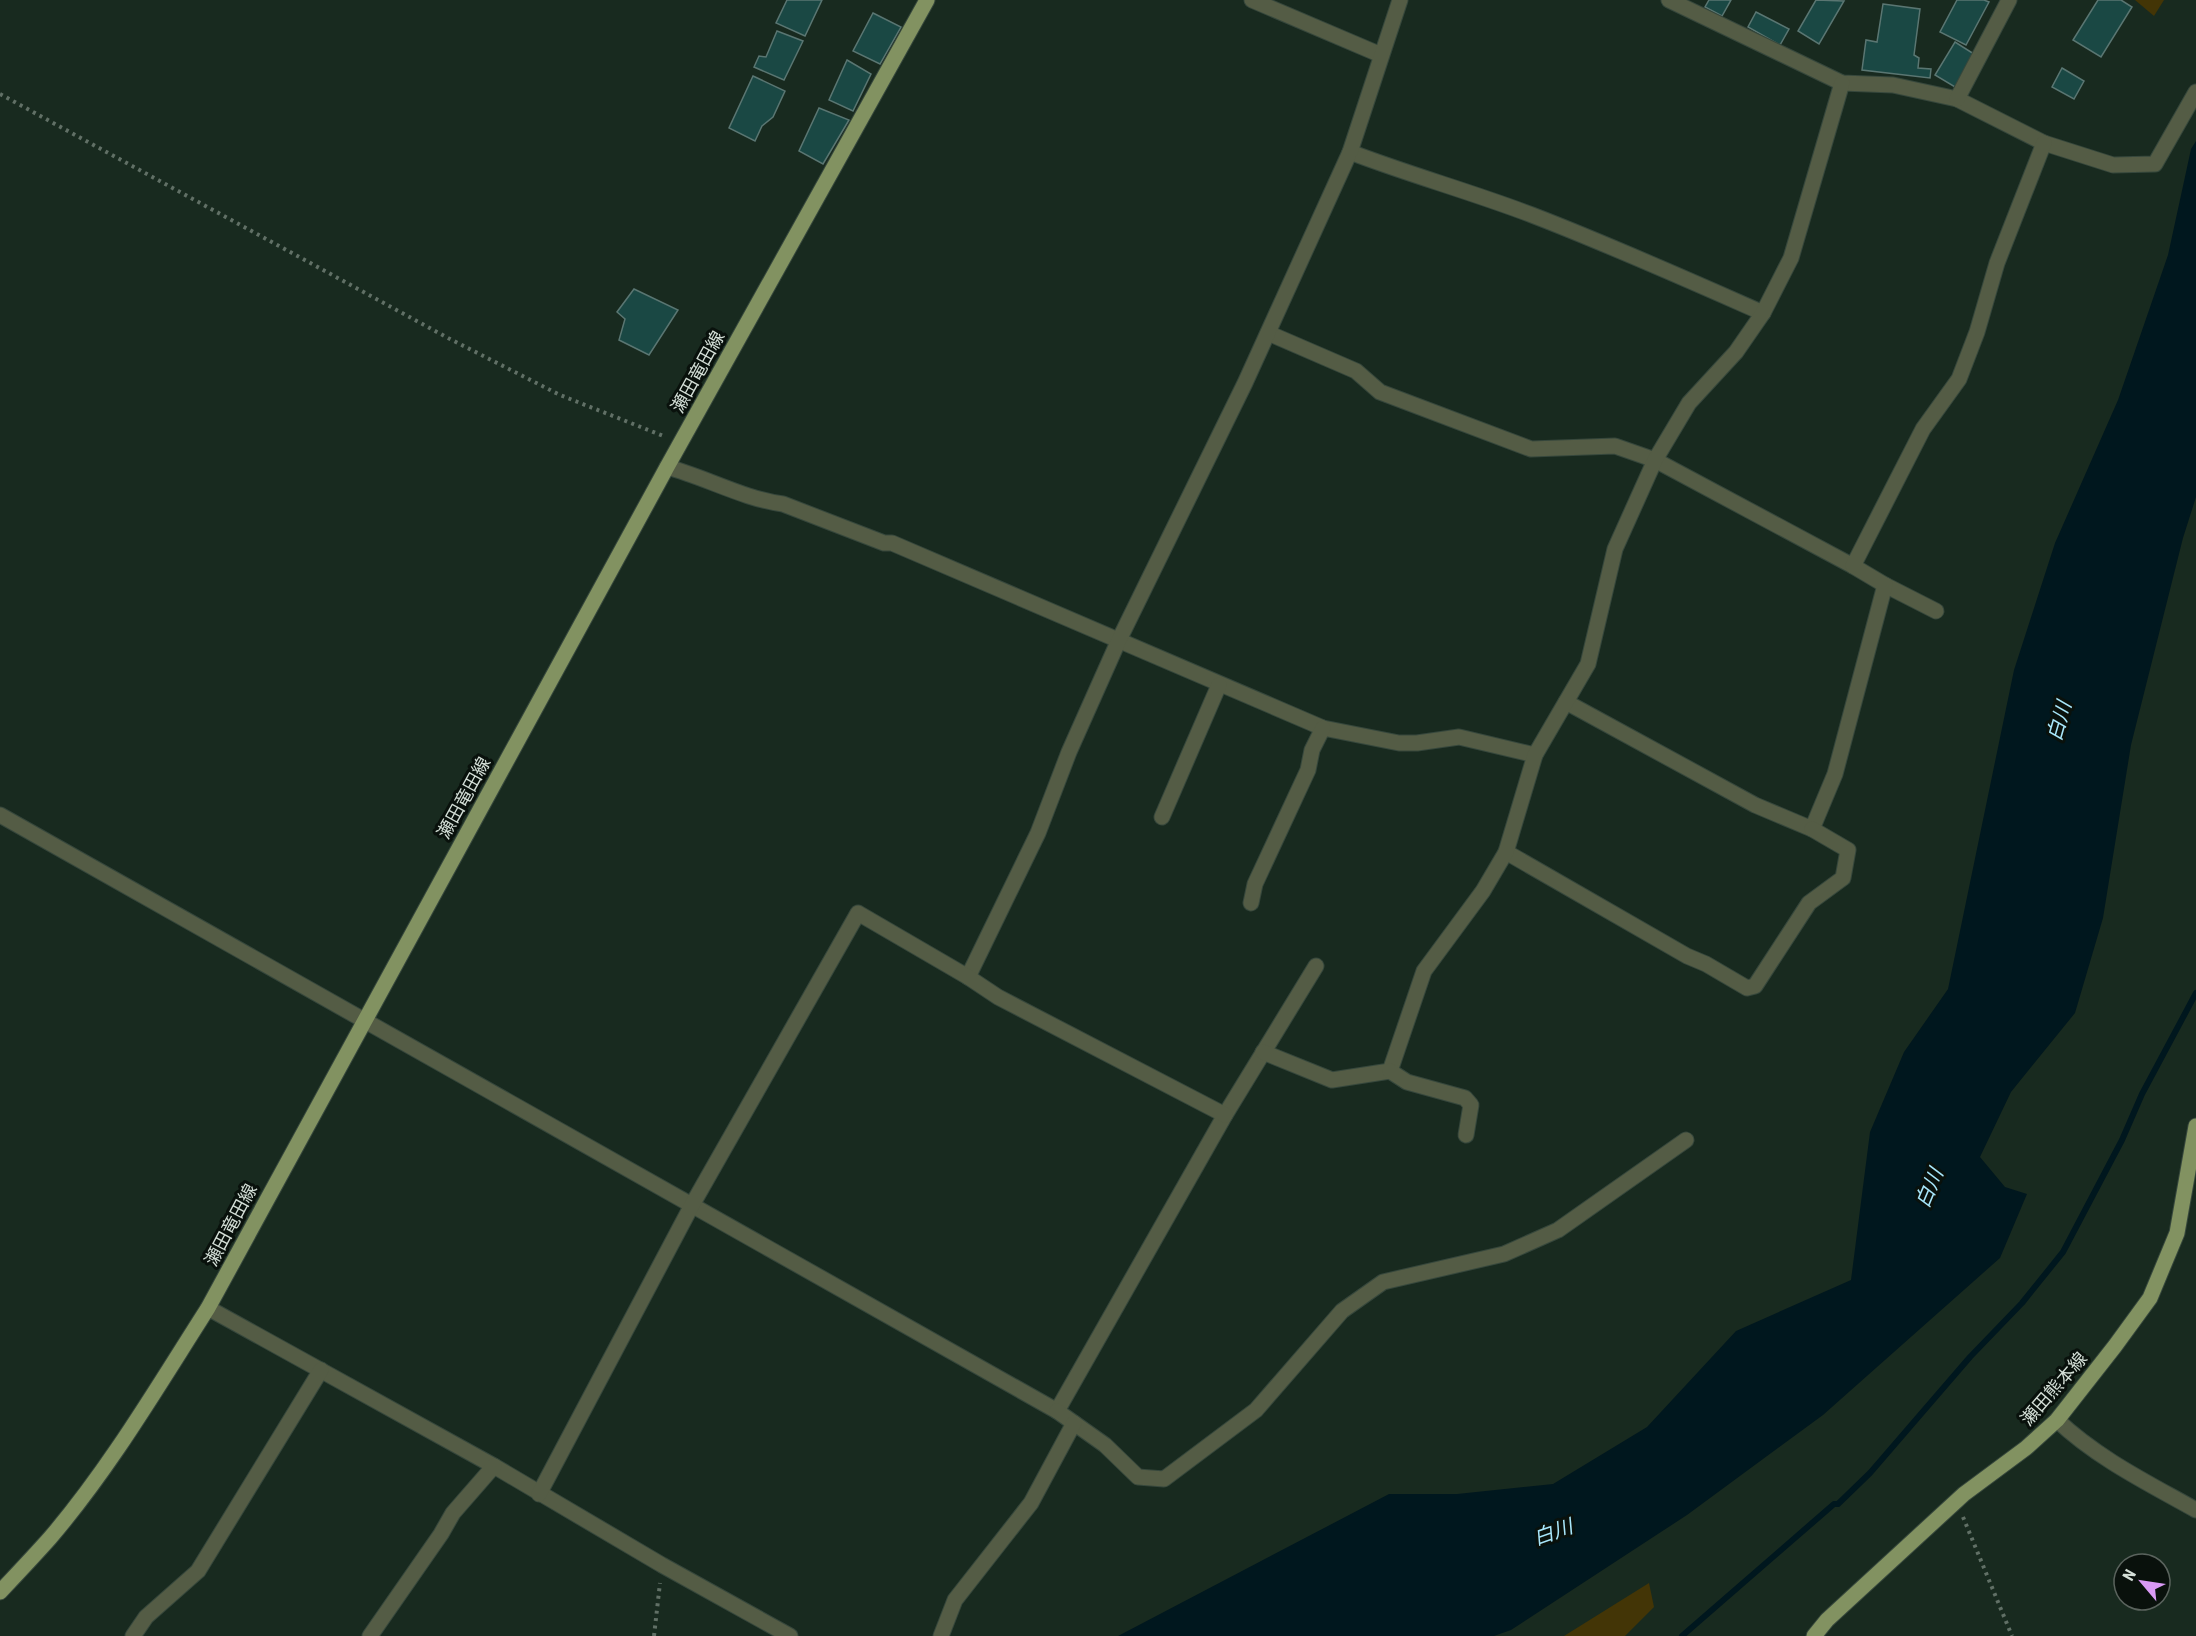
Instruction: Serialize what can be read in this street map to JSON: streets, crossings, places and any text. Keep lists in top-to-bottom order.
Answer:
{
  "streets": {
    "main road": ["瀬田竜田線", "瀬田熊本線"]
  },
  "water": ["白川"],
  "north": "top left"
}
